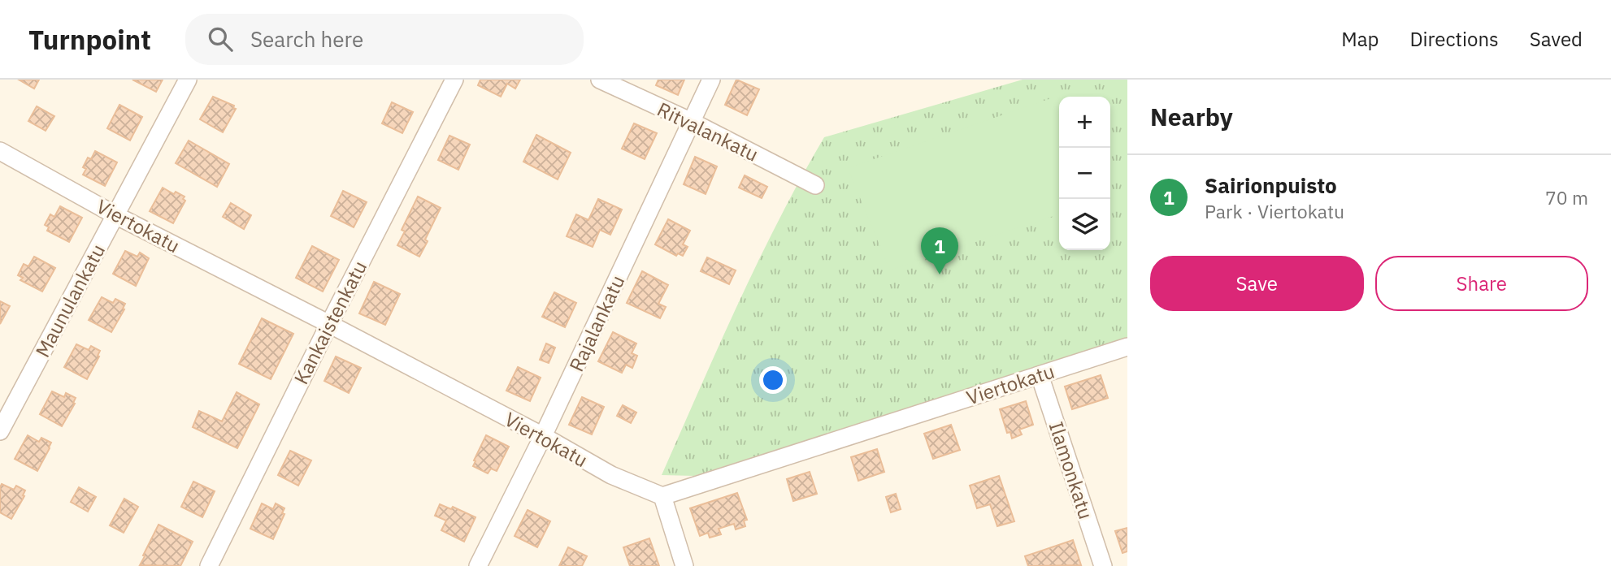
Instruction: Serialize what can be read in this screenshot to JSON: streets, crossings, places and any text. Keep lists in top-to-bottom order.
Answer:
{
  "streets": {
    "street": [
      "Ritvalankatu",
      "Viertokatu",
      "Maunulankatu",
      "Kankaistenkatu",
      "Rajalankatu",
      "Ilamonkatu"
    ]
  },
  "crossings": [
    ["Ritvalankatu", "Rajalankatu"],
    ["Viertokatu", "Maunulankatu"],
    ["Viertokatu", "Kankaistenkatu"],
    ["Viertokatu", "Rajalankatu"],
    ["Viertokatu", "Ilamonkatu"]
  ],
  "page": {
    "header": "Turnpoint",
    "search": "Search here",
    "nav": ["Map", "Directions", "Saved"],
    "heading": "Nearby",
    "map_buttons": ["+", "−"],
    "list": [
      {
        "mark": "1",
        "name": "Sairionpuisto",
        "note": "Park · Viertokatu",
        "value": "70 m"
      }
    ],
    "pins": "1",
    "buttons": ["Save", "Share"]
  }
}
